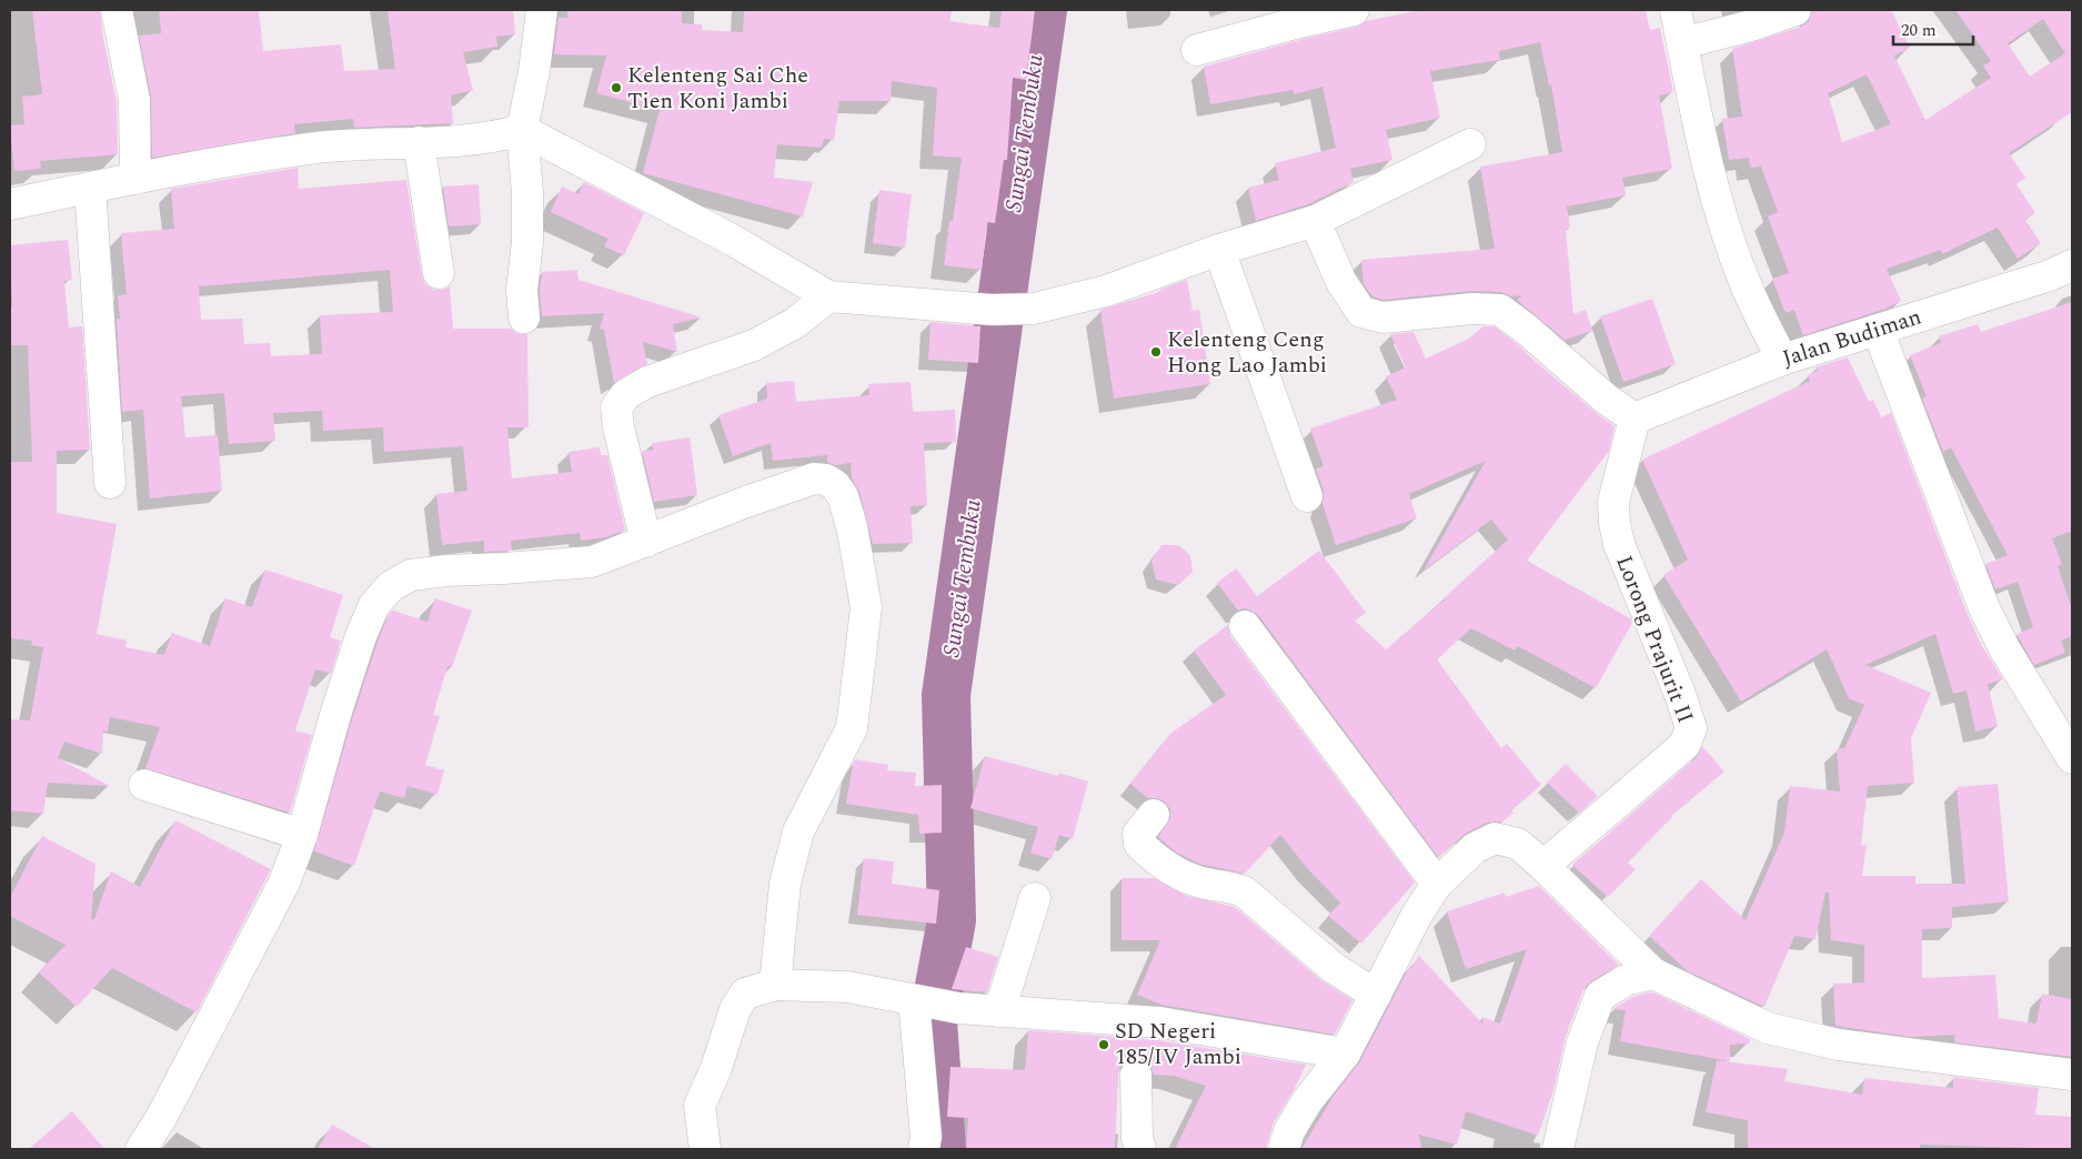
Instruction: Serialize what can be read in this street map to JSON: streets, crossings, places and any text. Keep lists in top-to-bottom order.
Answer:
{
  "streets": {
    "street": ["Jalan Budiman", "Lorong Prajurit II"]
  },
  "crossings": [
    ["Jalan Budiman", "Lorong Prajurit II"]
  ],
  "water": ["Sungai Tembuku"],
  "places": ["Kelenteng Sai Che Tien Koni Jambi", "Kelenteng Ceng Hong Lao Jambi", "SD Negeri 185/IV Jambi"],
  "scale_bar": "20 m"
}
